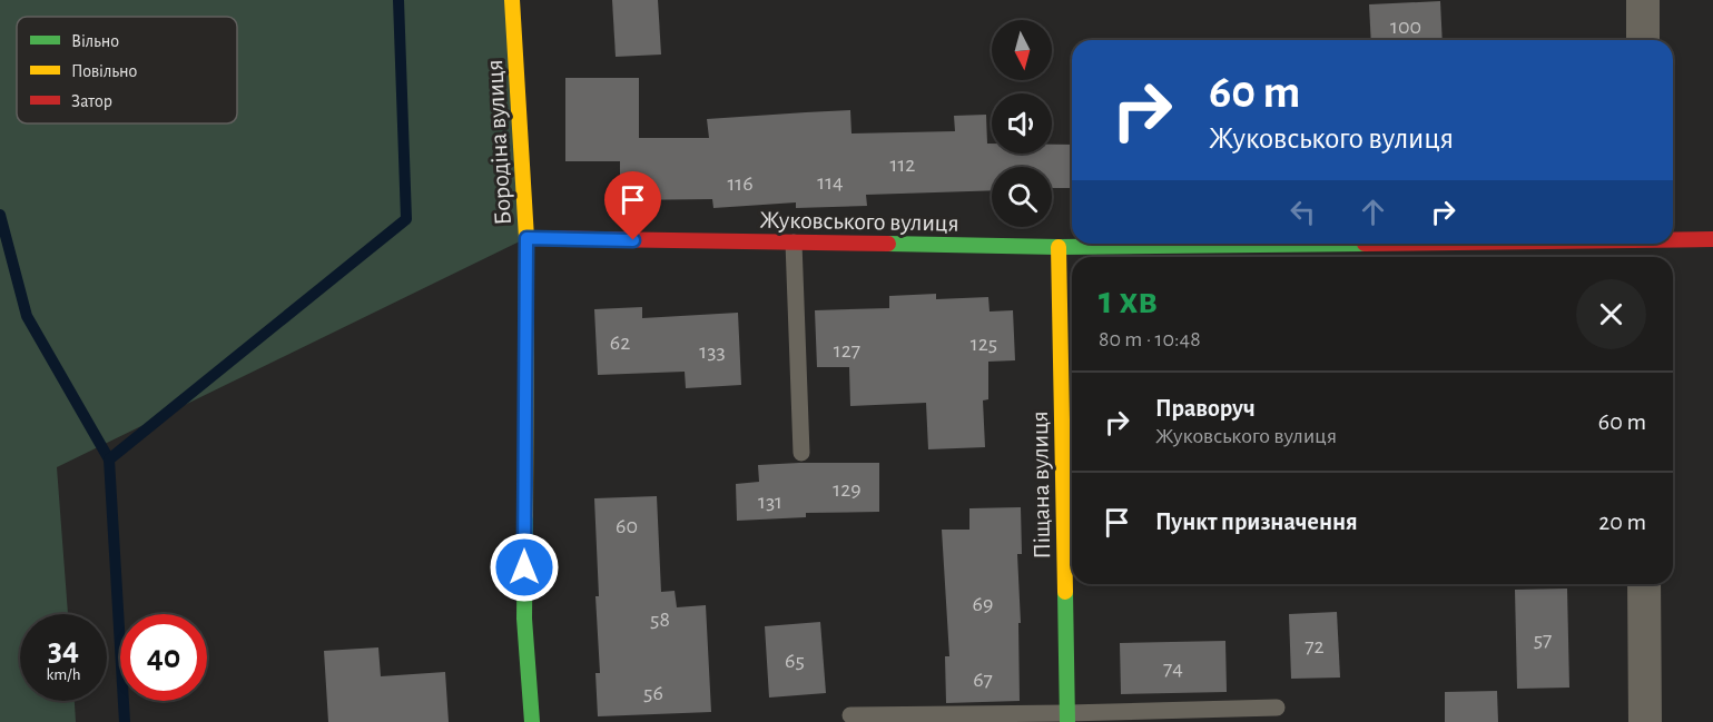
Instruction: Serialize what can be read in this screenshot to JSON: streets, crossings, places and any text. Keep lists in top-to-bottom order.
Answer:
{
  "streets": {
    "street": ["Бородіна вулиця", "Жуковського вулиця", "Піщана вулиця"]
  },
  "crossings": [
    ["Бородіна вулиця", "Жуковського вулиця"],
    ["Жуковського вулиця", "Піщана вулиця"]
  ],
  "house_numbers": [
    "100",
    "112",
    "114",
    "116",
    "62",
    "125",
    "127",
    "133",
    "129",
    "131",
    "60",
    "69",
    "58",
    "57",
    "72",
    "65",
    "74",
    "67",
    "56"
  ],
  "legend": ["Вільно", "Повільно", "Затор"],
  "north": "bottom",
  "page": {
    "turn": ["60 m", "Жуковського вулиця"],
    "heading": ["1 хв", "80 m · 10:48"],
    "list": [
      {
        "name": "Праворуч",
        "note": "Жуковського вулиця",
        "value": "60 m"
      },
      {
        "name": "Пункт призначення",
        "value": "20 m"
      }
    ],
    "speed": "34 km/h",
    "limit": "40"
  }
}
